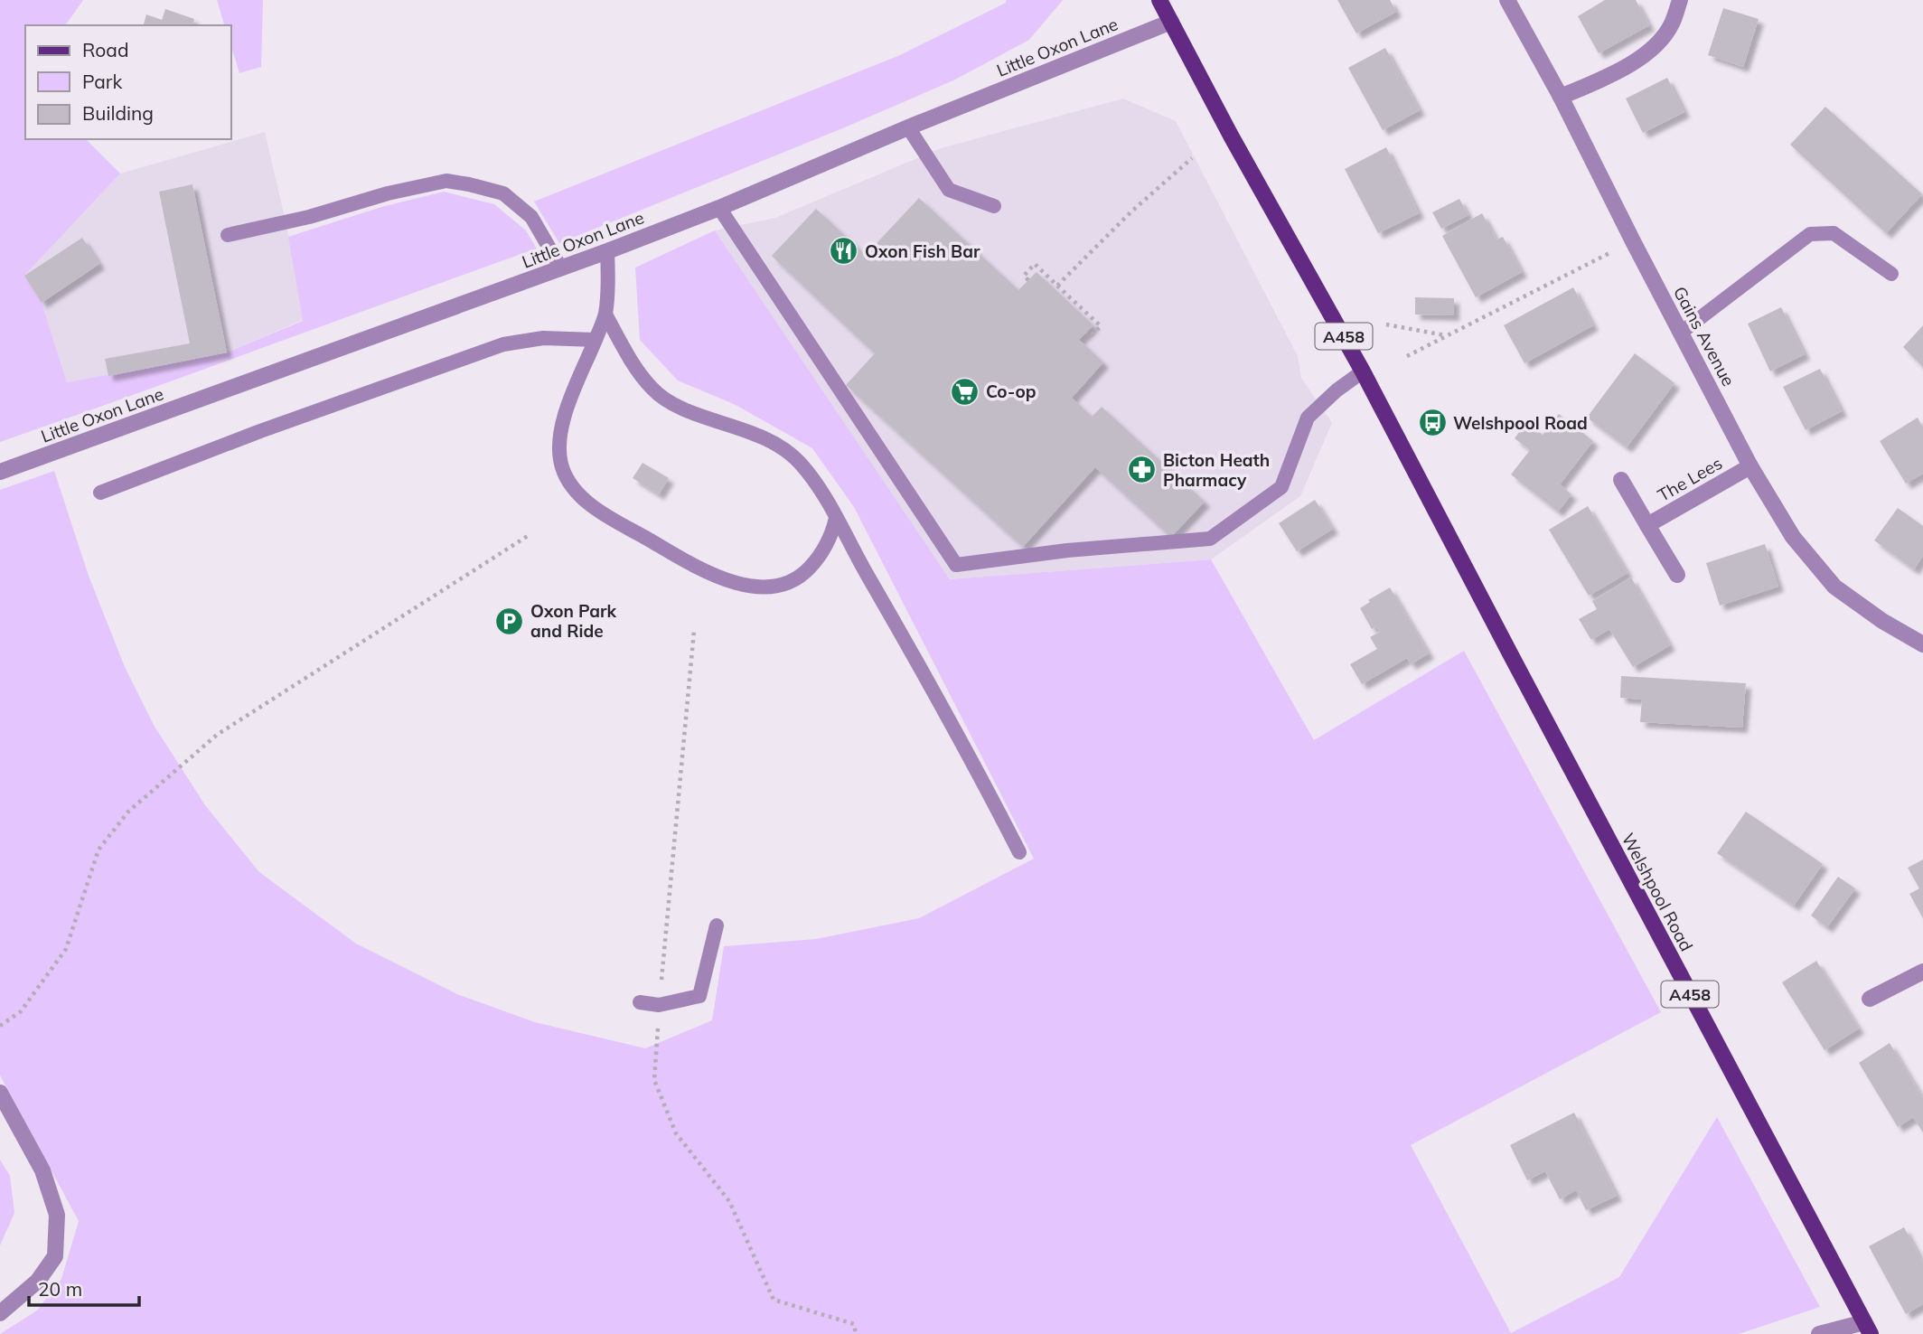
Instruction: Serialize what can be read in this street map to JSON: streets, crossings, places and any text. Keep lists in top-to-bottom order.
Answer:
{
  "streets": {
    "main road": ["A458", "Welshpool Road"],
    "street": ["Little Oxon Lane", "Gains Avenue", "The Lees"]
  },
  "crossings": [
    ["Little Oxon Lane", "Welshpool Road"],
    ["Gains Avenue", "The Lees"]
  ],
  "places": {
    "restaurant": ["Oxon Fish Bar"],
    "supermarket": ["Co-op"],
    "bus stop": ["Welshpool Road"],
    "pharmacy": ["Bicton Heath Pharmacy"],
    "parking": ["Oxon Park and Ride"]
  },
  "legend": ["Road", "Park", "Building"],
  "scale_bar": "20 m"
}
